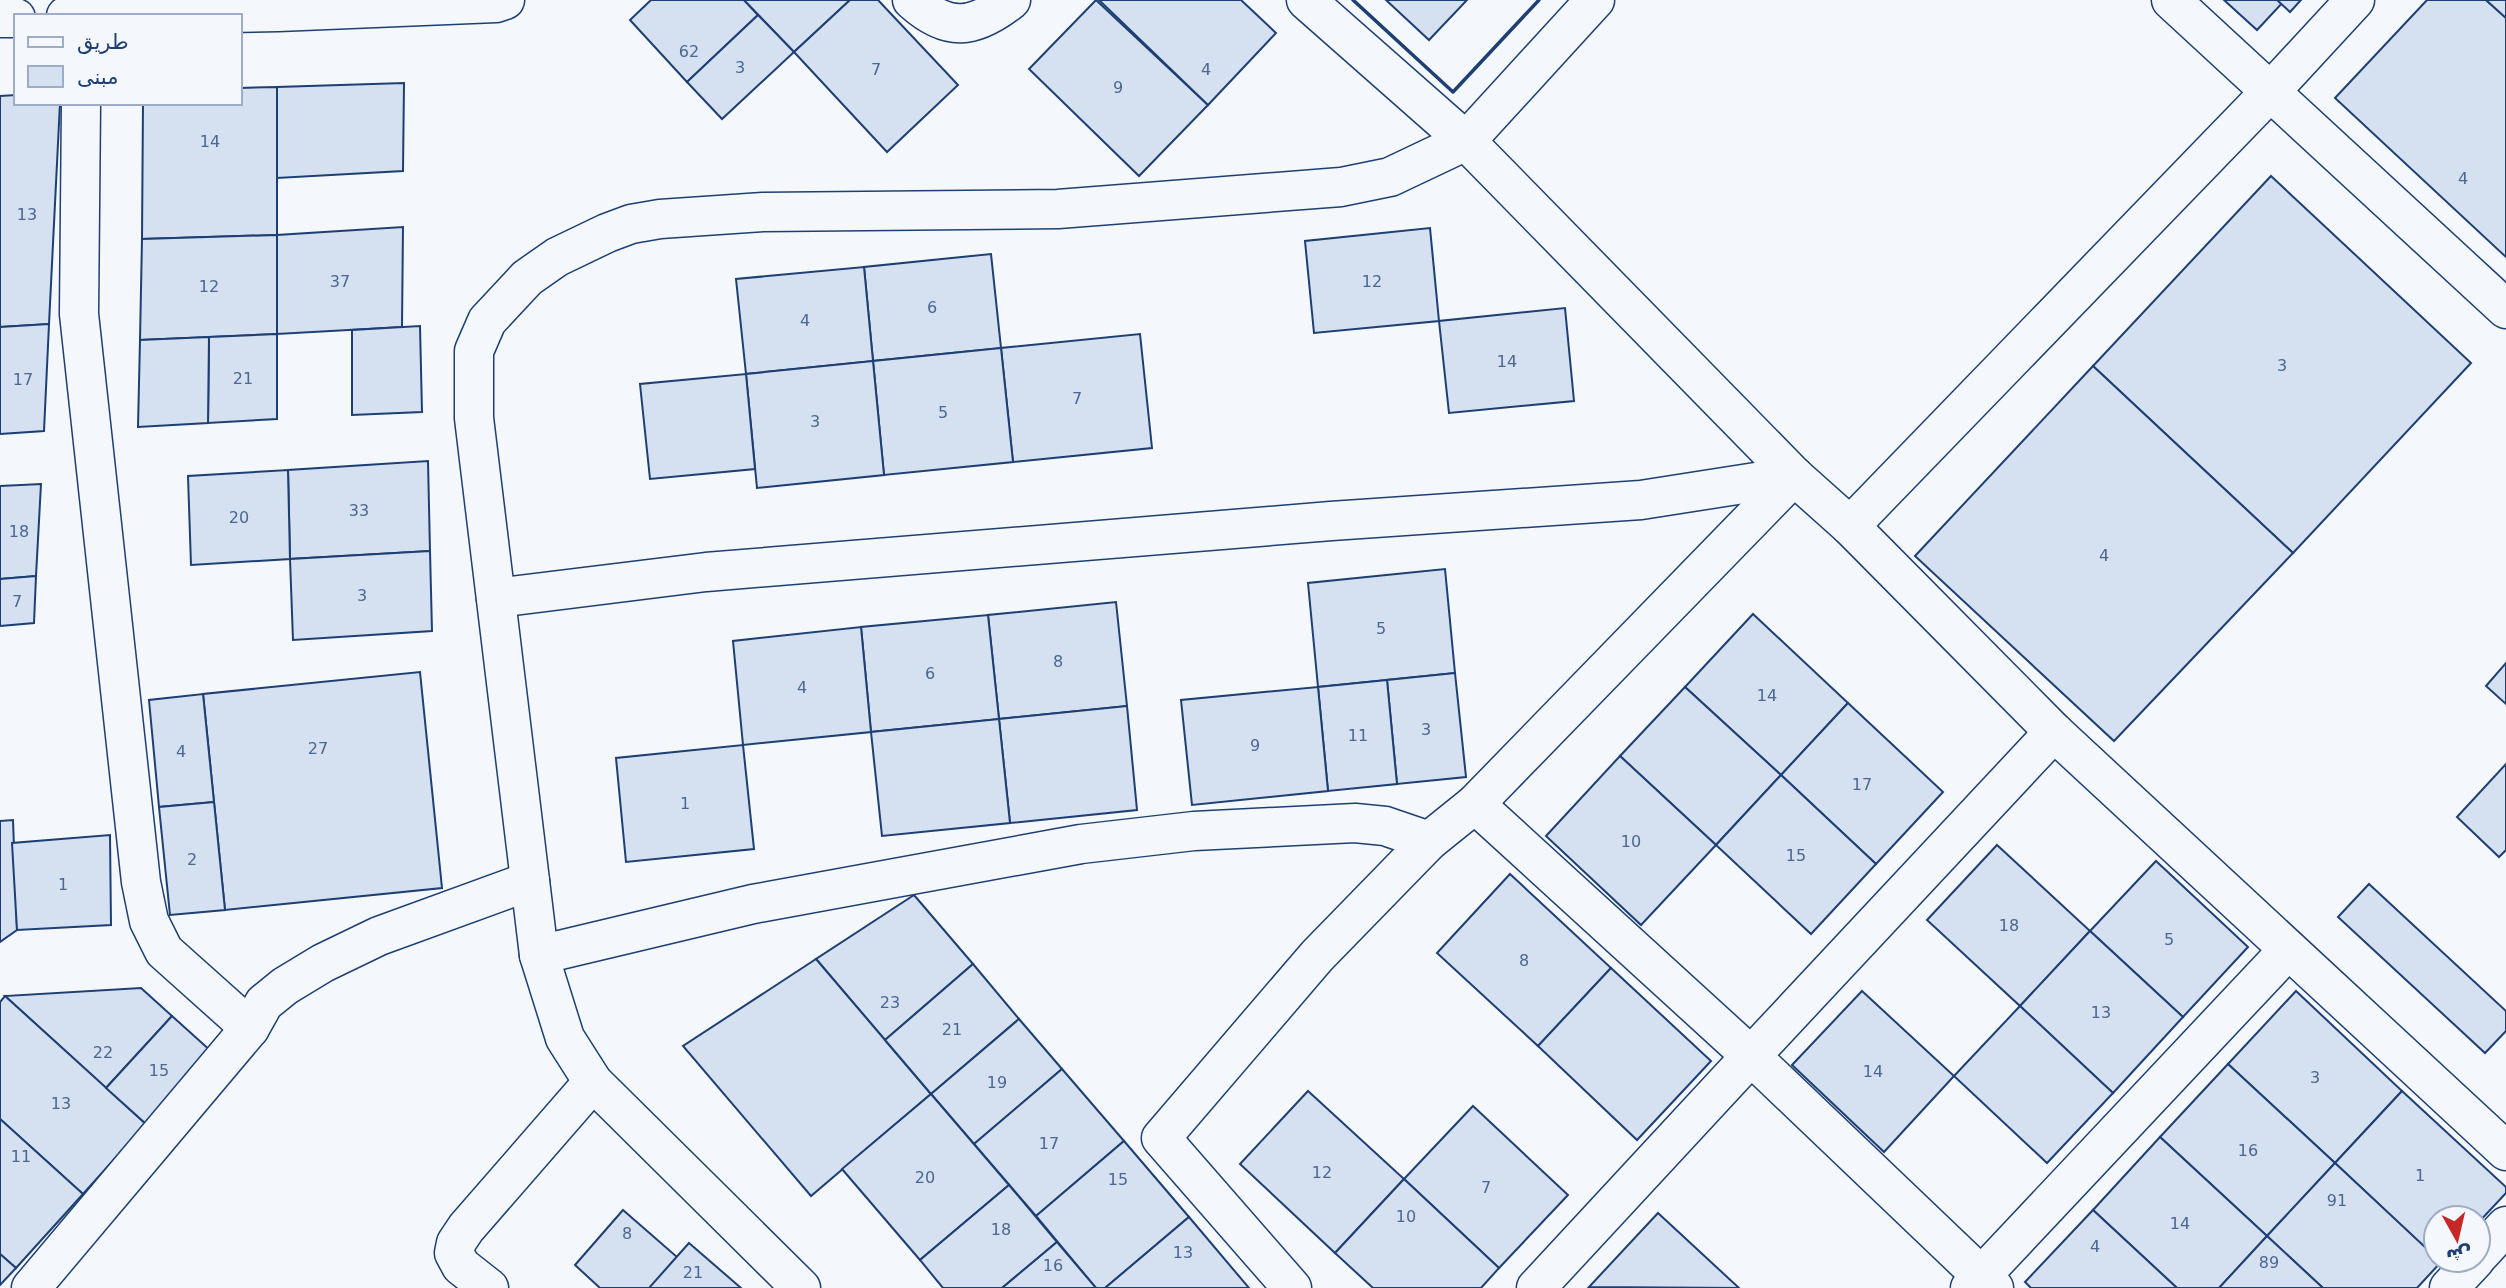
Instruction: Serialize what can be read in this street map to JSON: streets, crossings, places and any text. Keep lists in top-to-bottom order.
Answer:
{
  "house_numbers": [
    "62",
    "3",
    "7",
    "4",
    "9",
    "14",
    "4",
    "13",
    "37",
    "12",
    "12",
    "6",
    "4",
    "14",
    "3",
    "21",
    "17",
    "7",
    "5",
    "3",
    "33",
    "20",
    "18",
    "4",
    "3",
    "7",
    "5",
    "8",
    "6",
    "4",
    "14",
    "3",
    "11",
    "9",
    "27",
    "4",
    "17",
    "1",
    "10",
    "15",
    "2",
    "1",
    "18",
    "5",
    "8",
    "23",
    "13",
    "21",
    "22",
    "15",
    "14",
    "3",
    "19",
    "13",
    "17",
    "16",
    "11",
    "12",
    "1",
    "20",
    "15",
    "7",
    "91",
    "10",
    "14",
    "18",
    "8",
    "4",
    "13",
    "89",
    "16",
    "21"
  ],
  "legend": ["طريق", "مبنى"],
  "north": "bottom"
}
